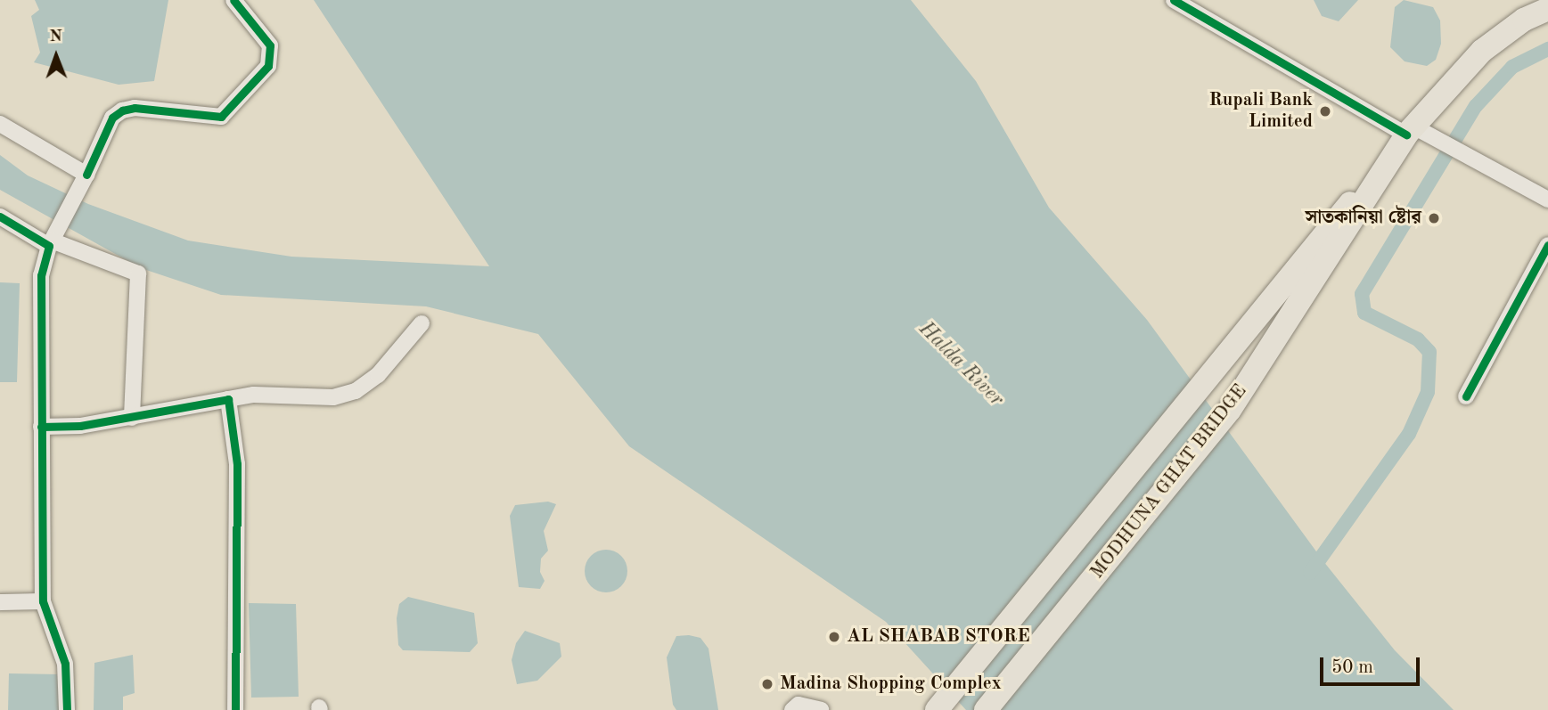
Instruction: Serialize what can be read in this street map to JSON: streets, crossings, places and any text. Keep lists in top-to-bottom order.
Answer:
{
  "streets": {
    "main road": ["MODHUNA GHAT BRIDGE"]
  },
  "water": ["Halda River"],
  "places": [
    "Rupali Bank Limited",
    "সাতকানিয়া ষ্টোর",
    "AL SHABAB STORE",
    "Madina Shopping Complex"
  ],
  "scale_bar": "50 m",
  "north": "top"
}
